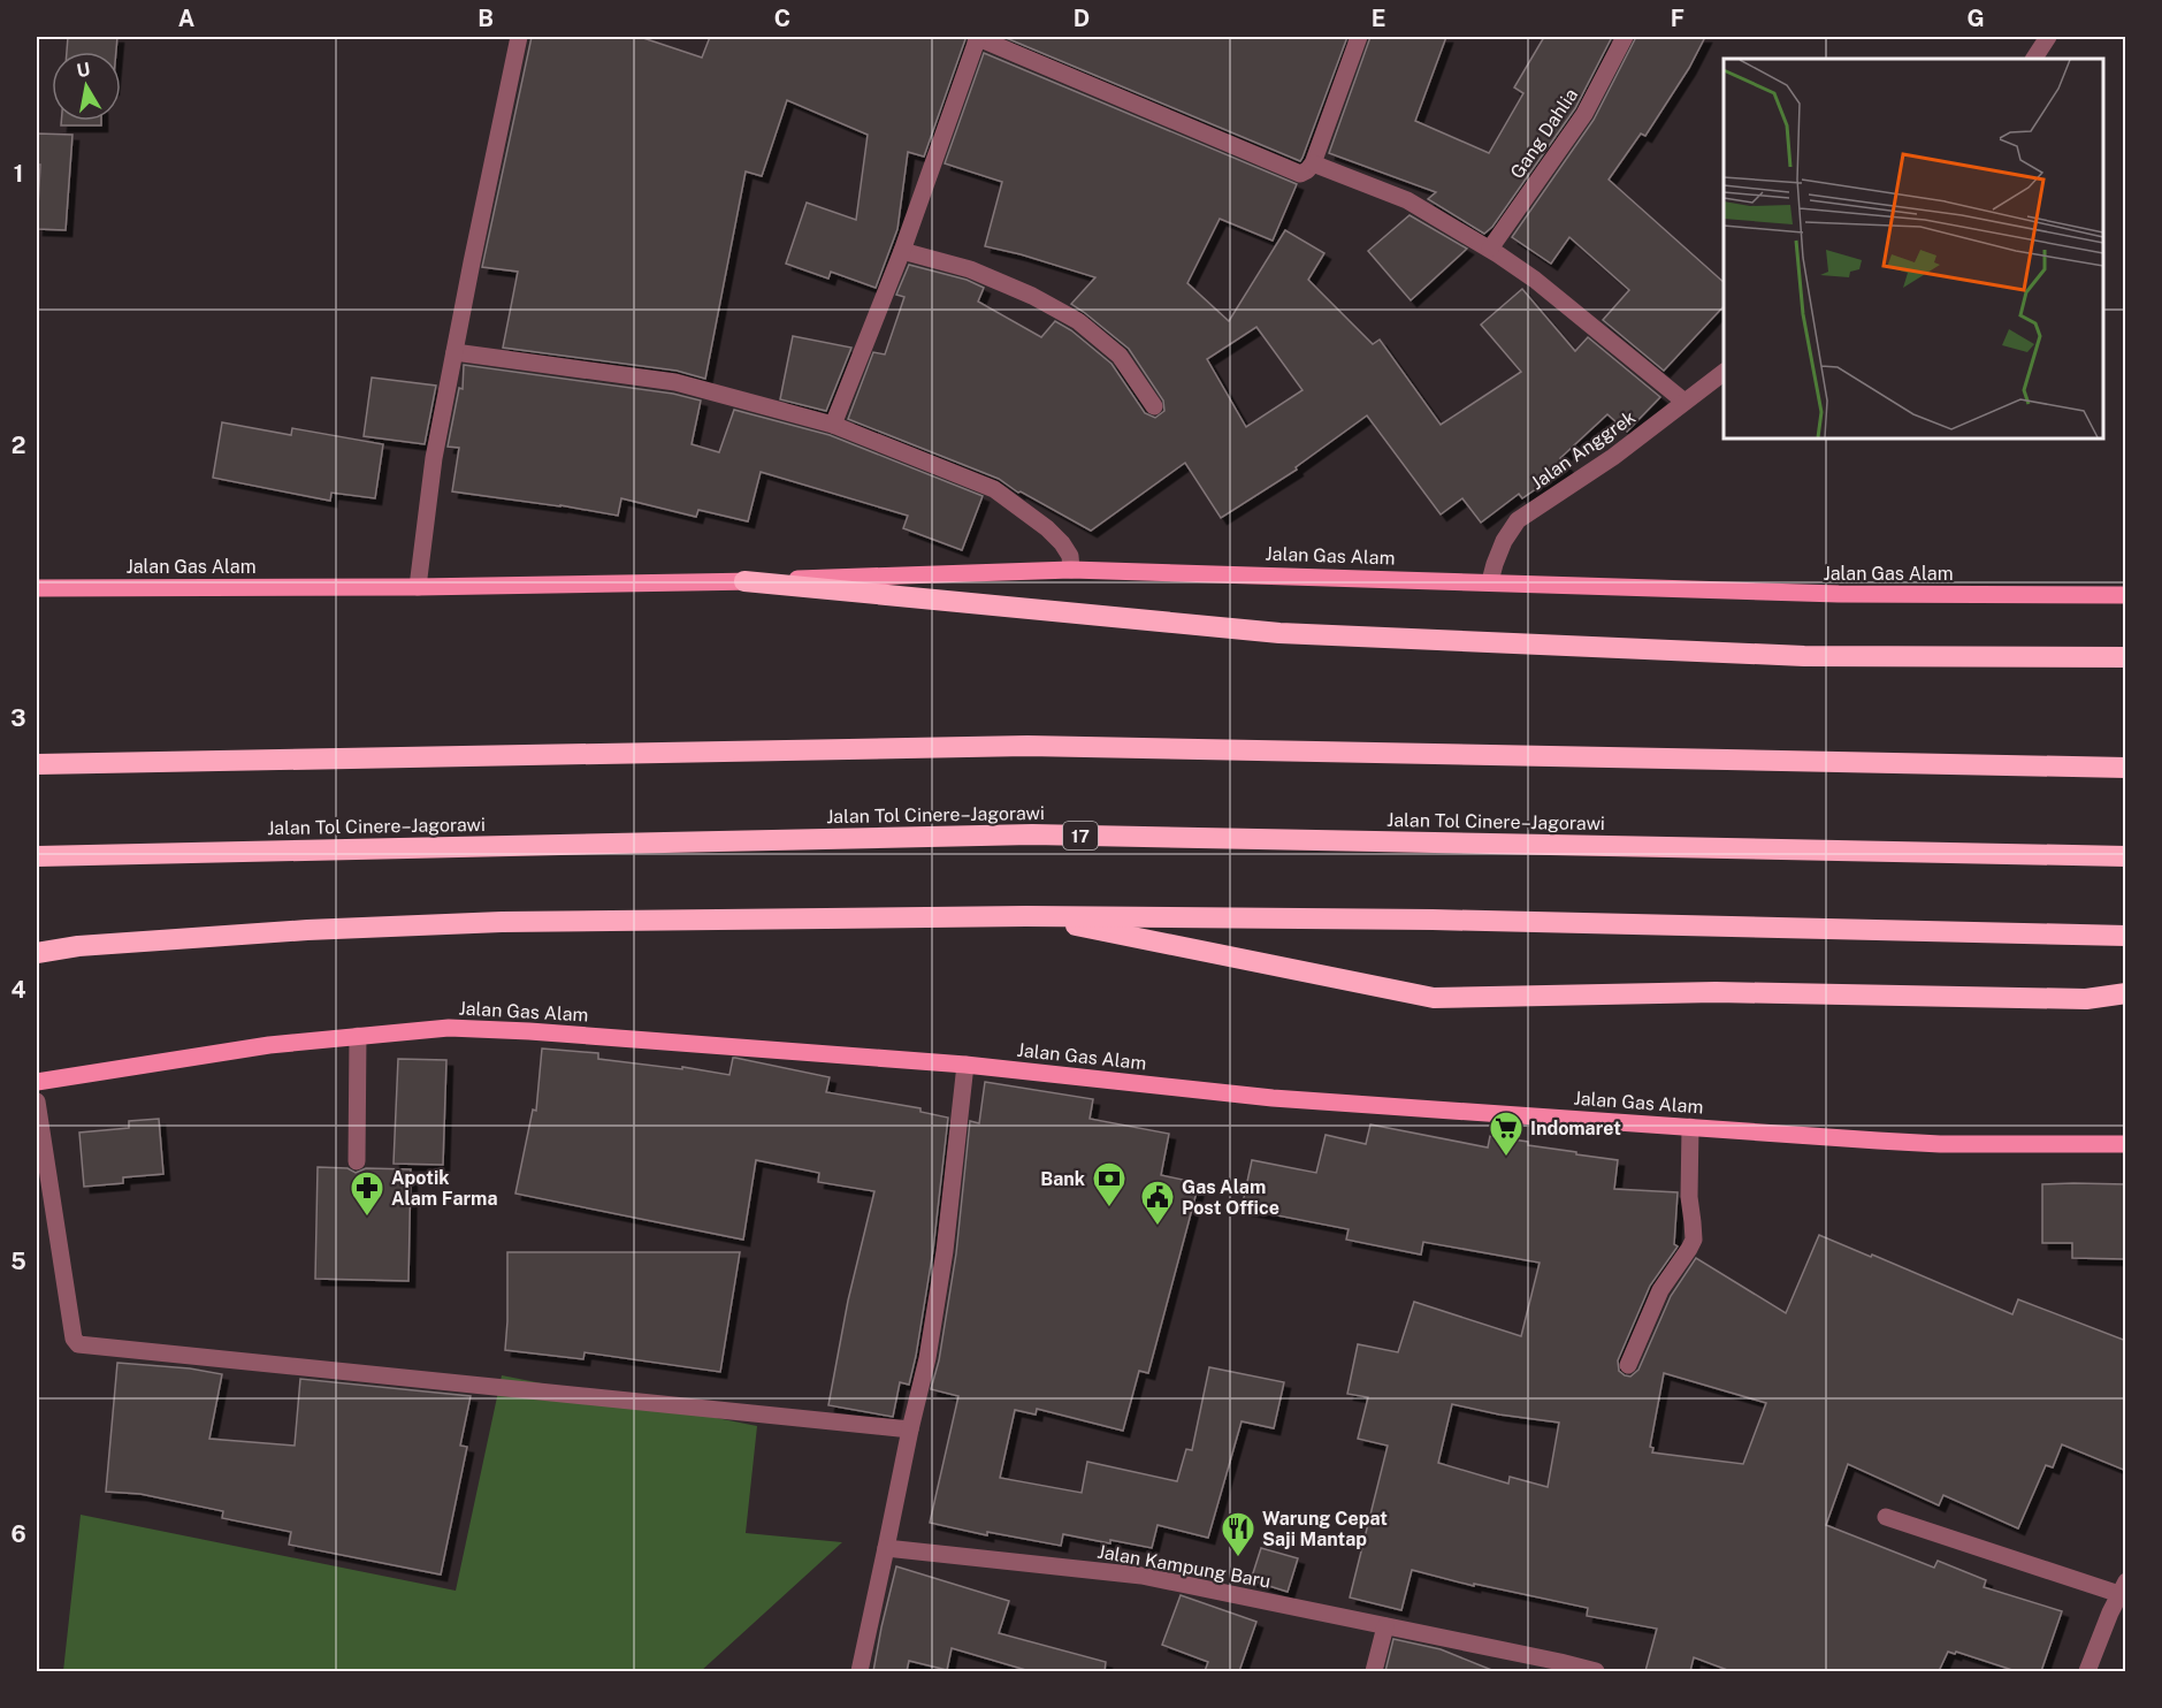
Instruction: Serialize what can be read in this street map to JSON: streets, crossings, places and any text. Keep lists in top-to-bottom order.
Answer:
{
  "streets": {
    "highway": ["Jalan Tol Cinere–Jagorawi", "17"],
    "main road": ["Jalan Gas Alam"],
    "street": ["Gang Dahlia", "Jalan Anggrek", "Jalan Kampung Baru"]
  },
  "crossings": [
    ["Jalan Anggrek", "Jalan Gas Alam"]
  ],
  "places": {
    "supermarket": ["Indomaret"],
    "bank": ["Bank"],
    "pharmacy": ["Apotik Alam Farma"],
    "public building": ["Gas Alam Post Office"],
    "restaurant": ["Warung Cepat Saji Mantap"]
  },
  "north": "top",
  "grid": {
    "columns": [
      "A",
      "B",
      "C",
      "D",
      "E",
      "F",
      "G"
    ],
    "rows": [
      "1",
      "2",
      "3",
      "4",
      "5",
      "6"
    ]
  }
}
